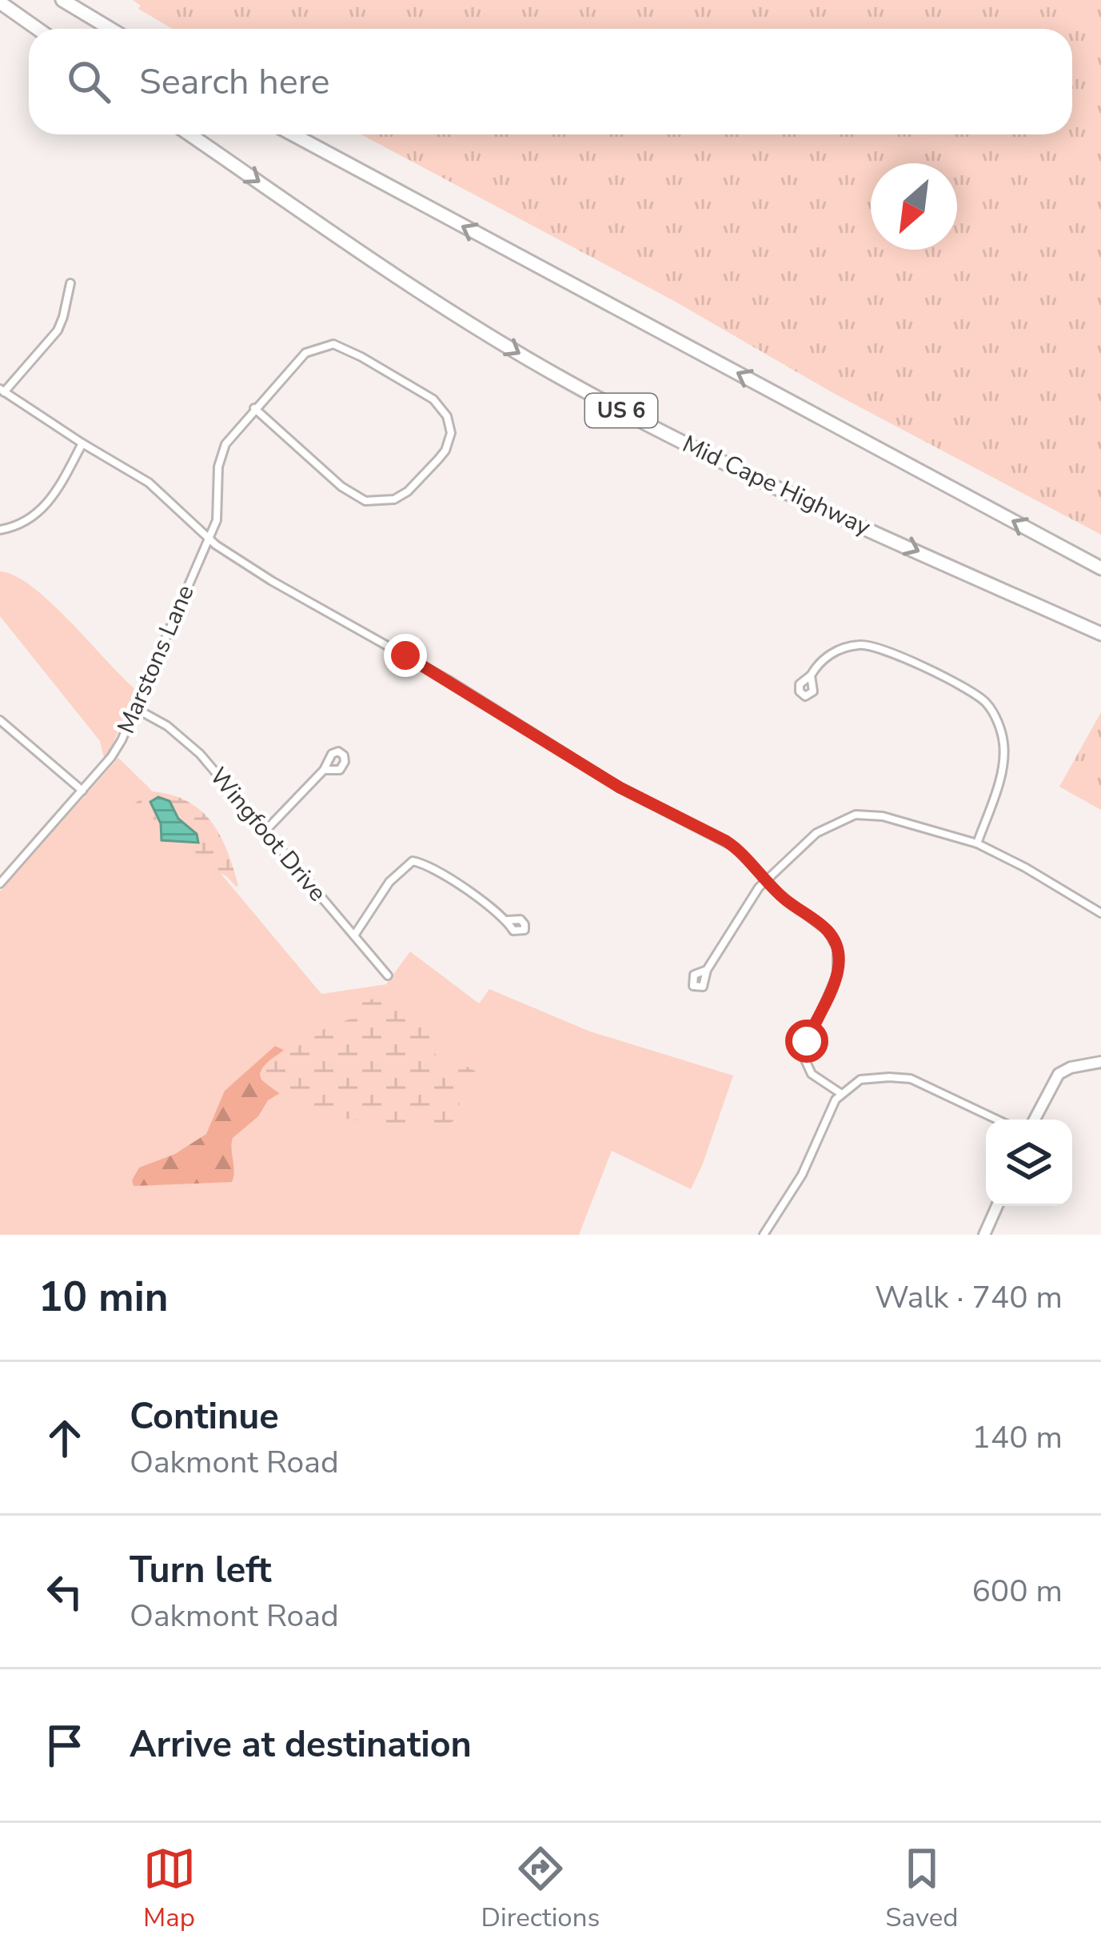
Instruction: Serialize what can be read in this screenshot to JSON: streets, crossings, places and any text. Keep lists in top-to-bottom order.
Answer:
{
  "streets": {
    "highway": ["US 6", "Mid Cape Highway"],
    "street": ["Marstons Lane", "Wingfoot Drive"]
  },
  "crossings": [
    ["Marstons Lane", "Wingfoot Drive"]
  ],
  "north": "bottom left",
  "page": {
    "search": "Search here",
    "heading": ["10 min", "Walk · 740 m"],
    "list": [
      ["Continue", "Oakmont Road", "140 m"],
      ["Turn left", "Oakmont Road", "600 m"],
      "Arrive at destination"
    ],
    "nav": ["Map", "Directions", "Saved"]
  }
}
